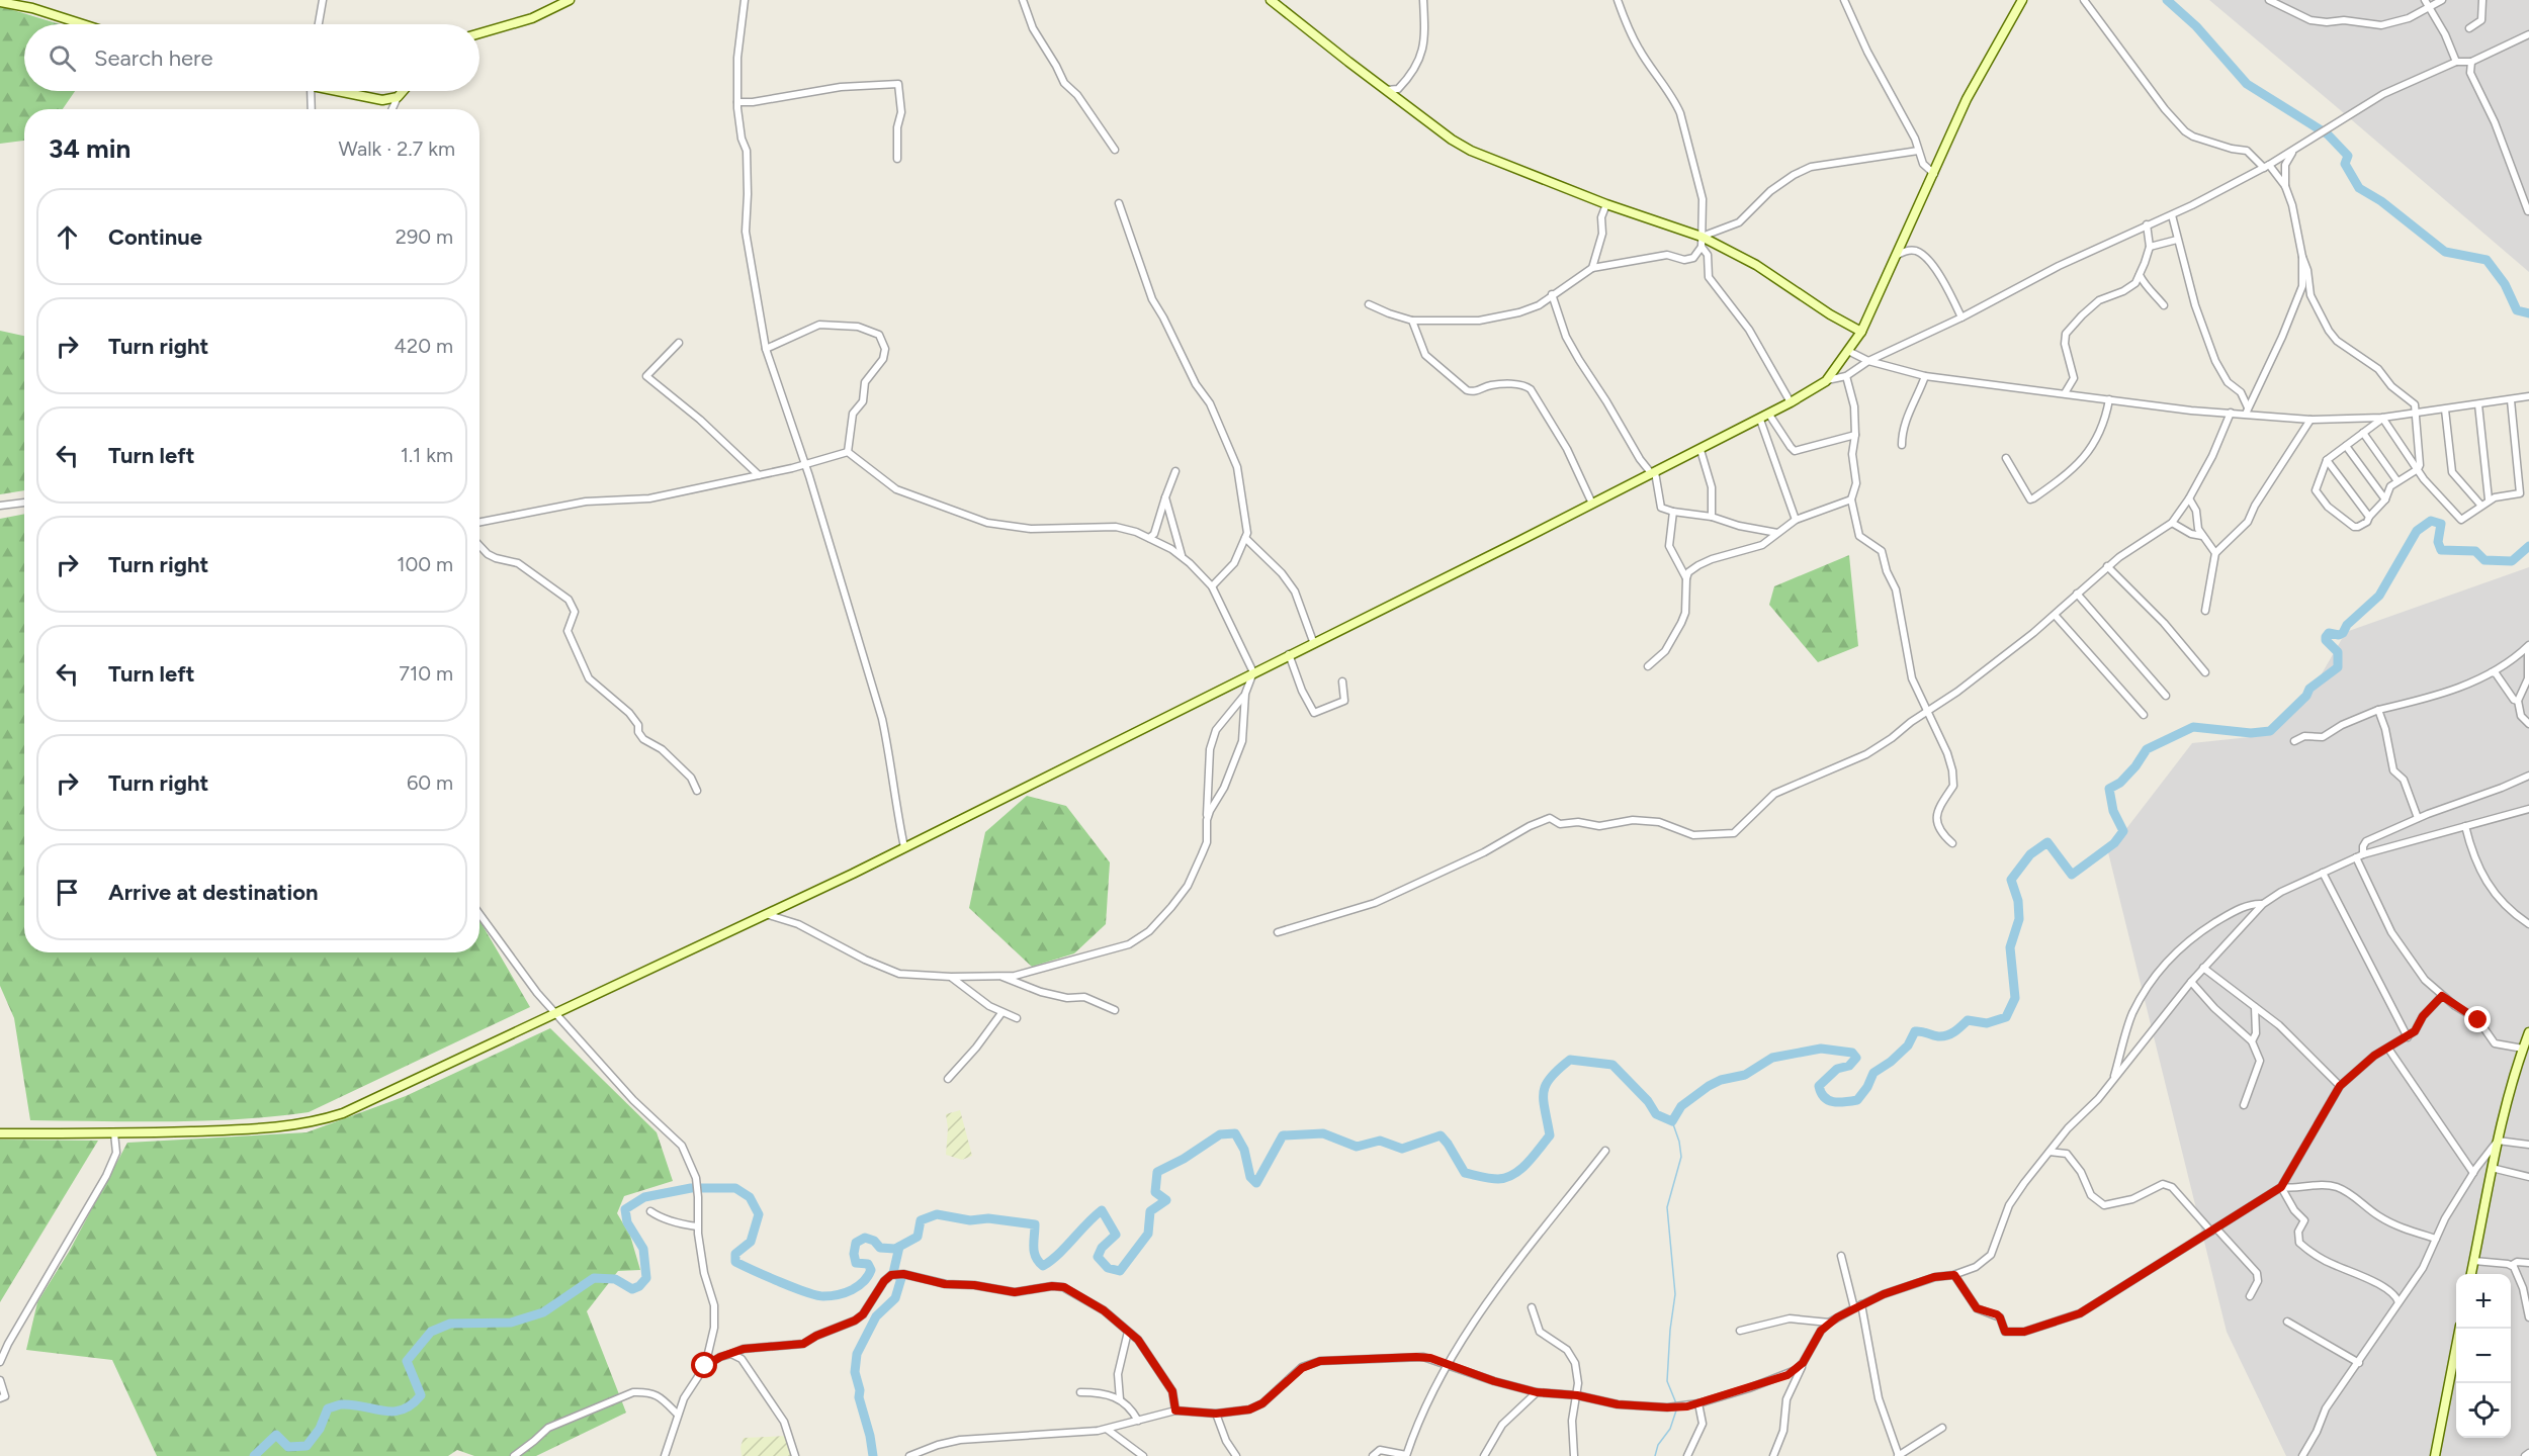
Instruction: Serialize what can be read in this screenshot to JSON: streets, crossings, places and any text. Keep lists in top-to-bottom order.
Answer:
{
  "page": {
    "search": "Search here",
    "heading": ["34 min", "Walk · 2.7 km"],
    "list": [
      ["Continue", "290 m"],
      ["Turn right", "420 m"],
      ["Turn left", "1.1 km"],
      ["Turn right", "100 m"],
      ["Turn left", "710 m"],
      ["Turn right", "60 m"],
      "Arrive at destination"
    ],
    "map_buttons": ["+", "−"]
  }
}
